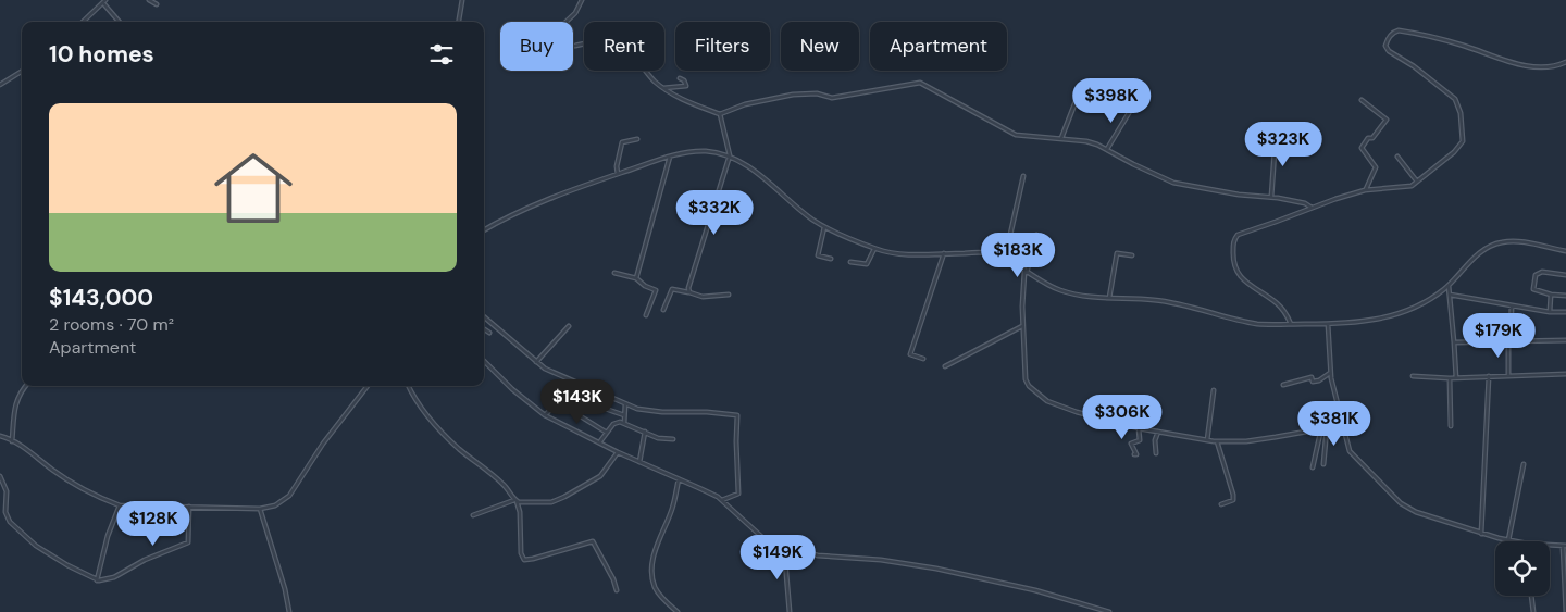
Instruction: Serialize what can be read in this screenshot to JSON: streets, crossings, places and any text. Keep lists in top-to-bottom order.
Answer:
{
  "page": {
    "chip": [
      "Buy",
      "Rent",
      "Filters",
      "New",
      "Apartment"
    ],
    "heading": "10 homes",
    "price": [
      "$398K",
      "$323K",
      "$332K",
      "$183K",
      "$179K",
      "$143K",
      "$306K",
      "$381K",
      "$128K",
      "$149K"
    ],
    "list": [
      {
        "name": "$143,000",
        "note": "2 rooms · 70 m² · Apartment"
      }
    ]
  }
}
